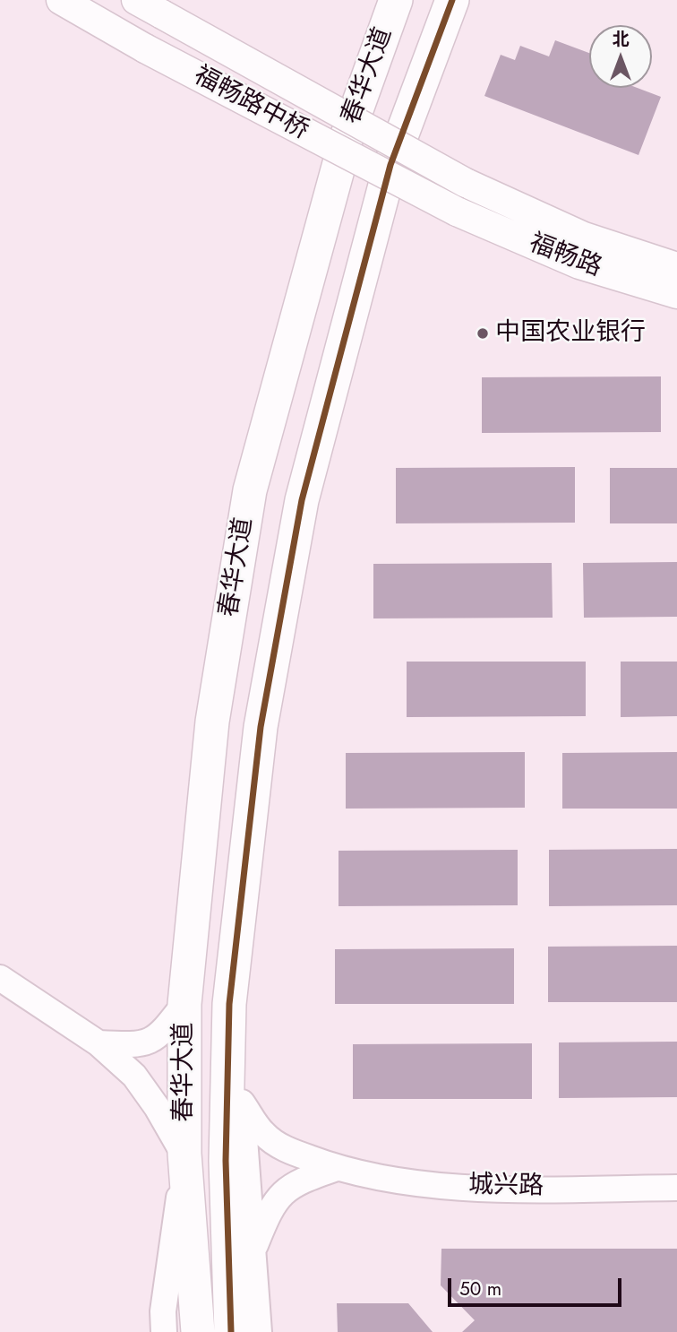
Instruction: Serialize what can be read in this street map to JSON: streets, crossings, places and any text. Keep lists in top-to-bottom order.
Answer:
{
  "streets": {
    "main road": ["春华大道", "福畅路中桥", "福畅路"],
    "street": ["城兴路"]
  },
  "crossings": [
    ["春华大道", "城兴路"],
    ["福畅路中桥", "福畅路"]
  ],
  "places": ["中国农业银行"],
  "scale_bar": "50 m",
  "north": "top"
}
